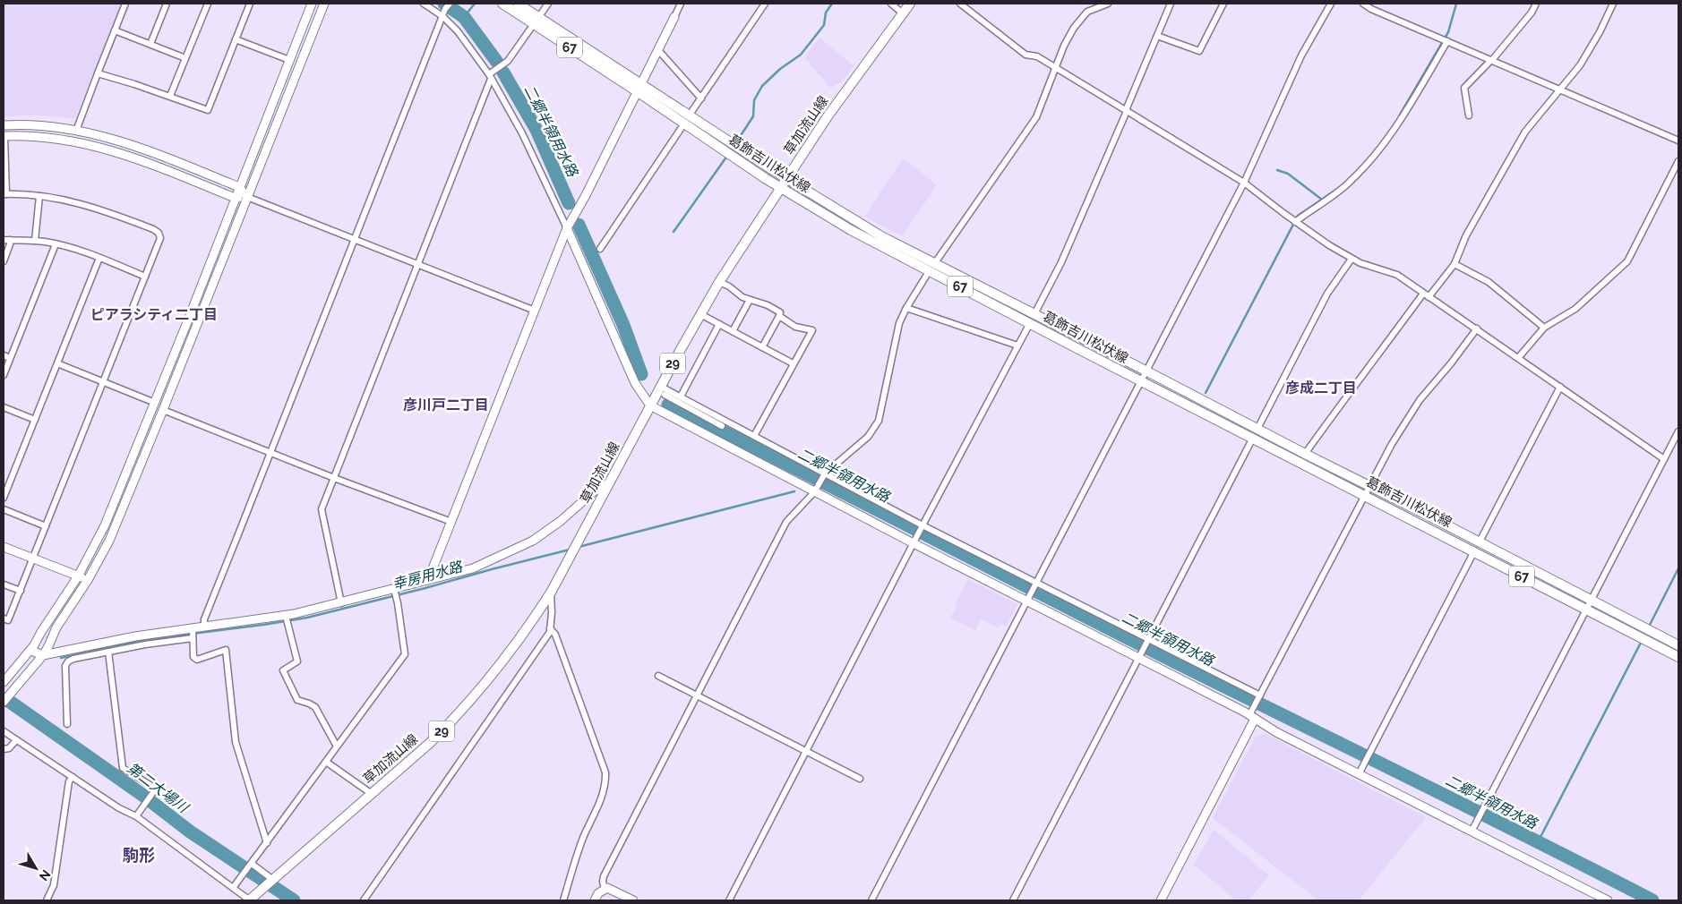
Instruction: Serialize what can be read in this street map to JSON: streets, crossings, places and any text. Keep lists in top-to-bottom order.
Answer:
{
  "streets": {
    "main road": [
      "67",
      "草加流山線",
      "葛飾吉川松伏線",
      "29"
    ]
  },
  "crossings": [
    ["草加流山線", "葛飾吉川松伏線"]
  ],
  "districts": [
    "ピアラシティ二丁目",
    "彦成二丁目",
    "彦川戸二丁目",
    "駒形"
  ],
  "water": ["二郷半領用水路", "幸房用水路", "第二大場川"],
  "north": "bottom right"
}
